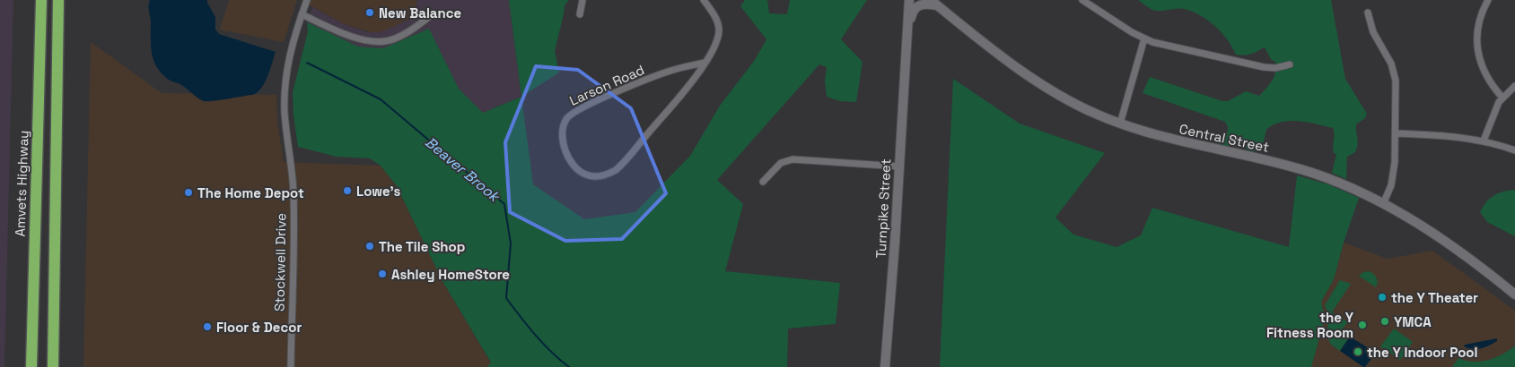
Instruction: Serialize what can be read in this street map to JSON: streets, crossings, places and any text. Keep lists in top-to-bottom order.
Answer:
{
  "streets": {
    "highway": ["Amvets Highway"],
    "main road": ["Central Street", "Turnpike Street"],
    "street": ["Larson Road", "Stockwell Drive"]
  },
  "crossings": [
    ["Central Street", "Turnpike Street"]
  ],
  "water": ["Beaver Brook"],
  "places": [
    "New Balance",
    "Lowe's",
    "The Home Depot",
    "The Tile Shop",
    "Ashley HomeStore",
    "the Y Theater",
    "YMCA",
    "the Y Fitness Room",
    "Floor & Decor",
    "the Y Indoor Pool"
  ]
}
